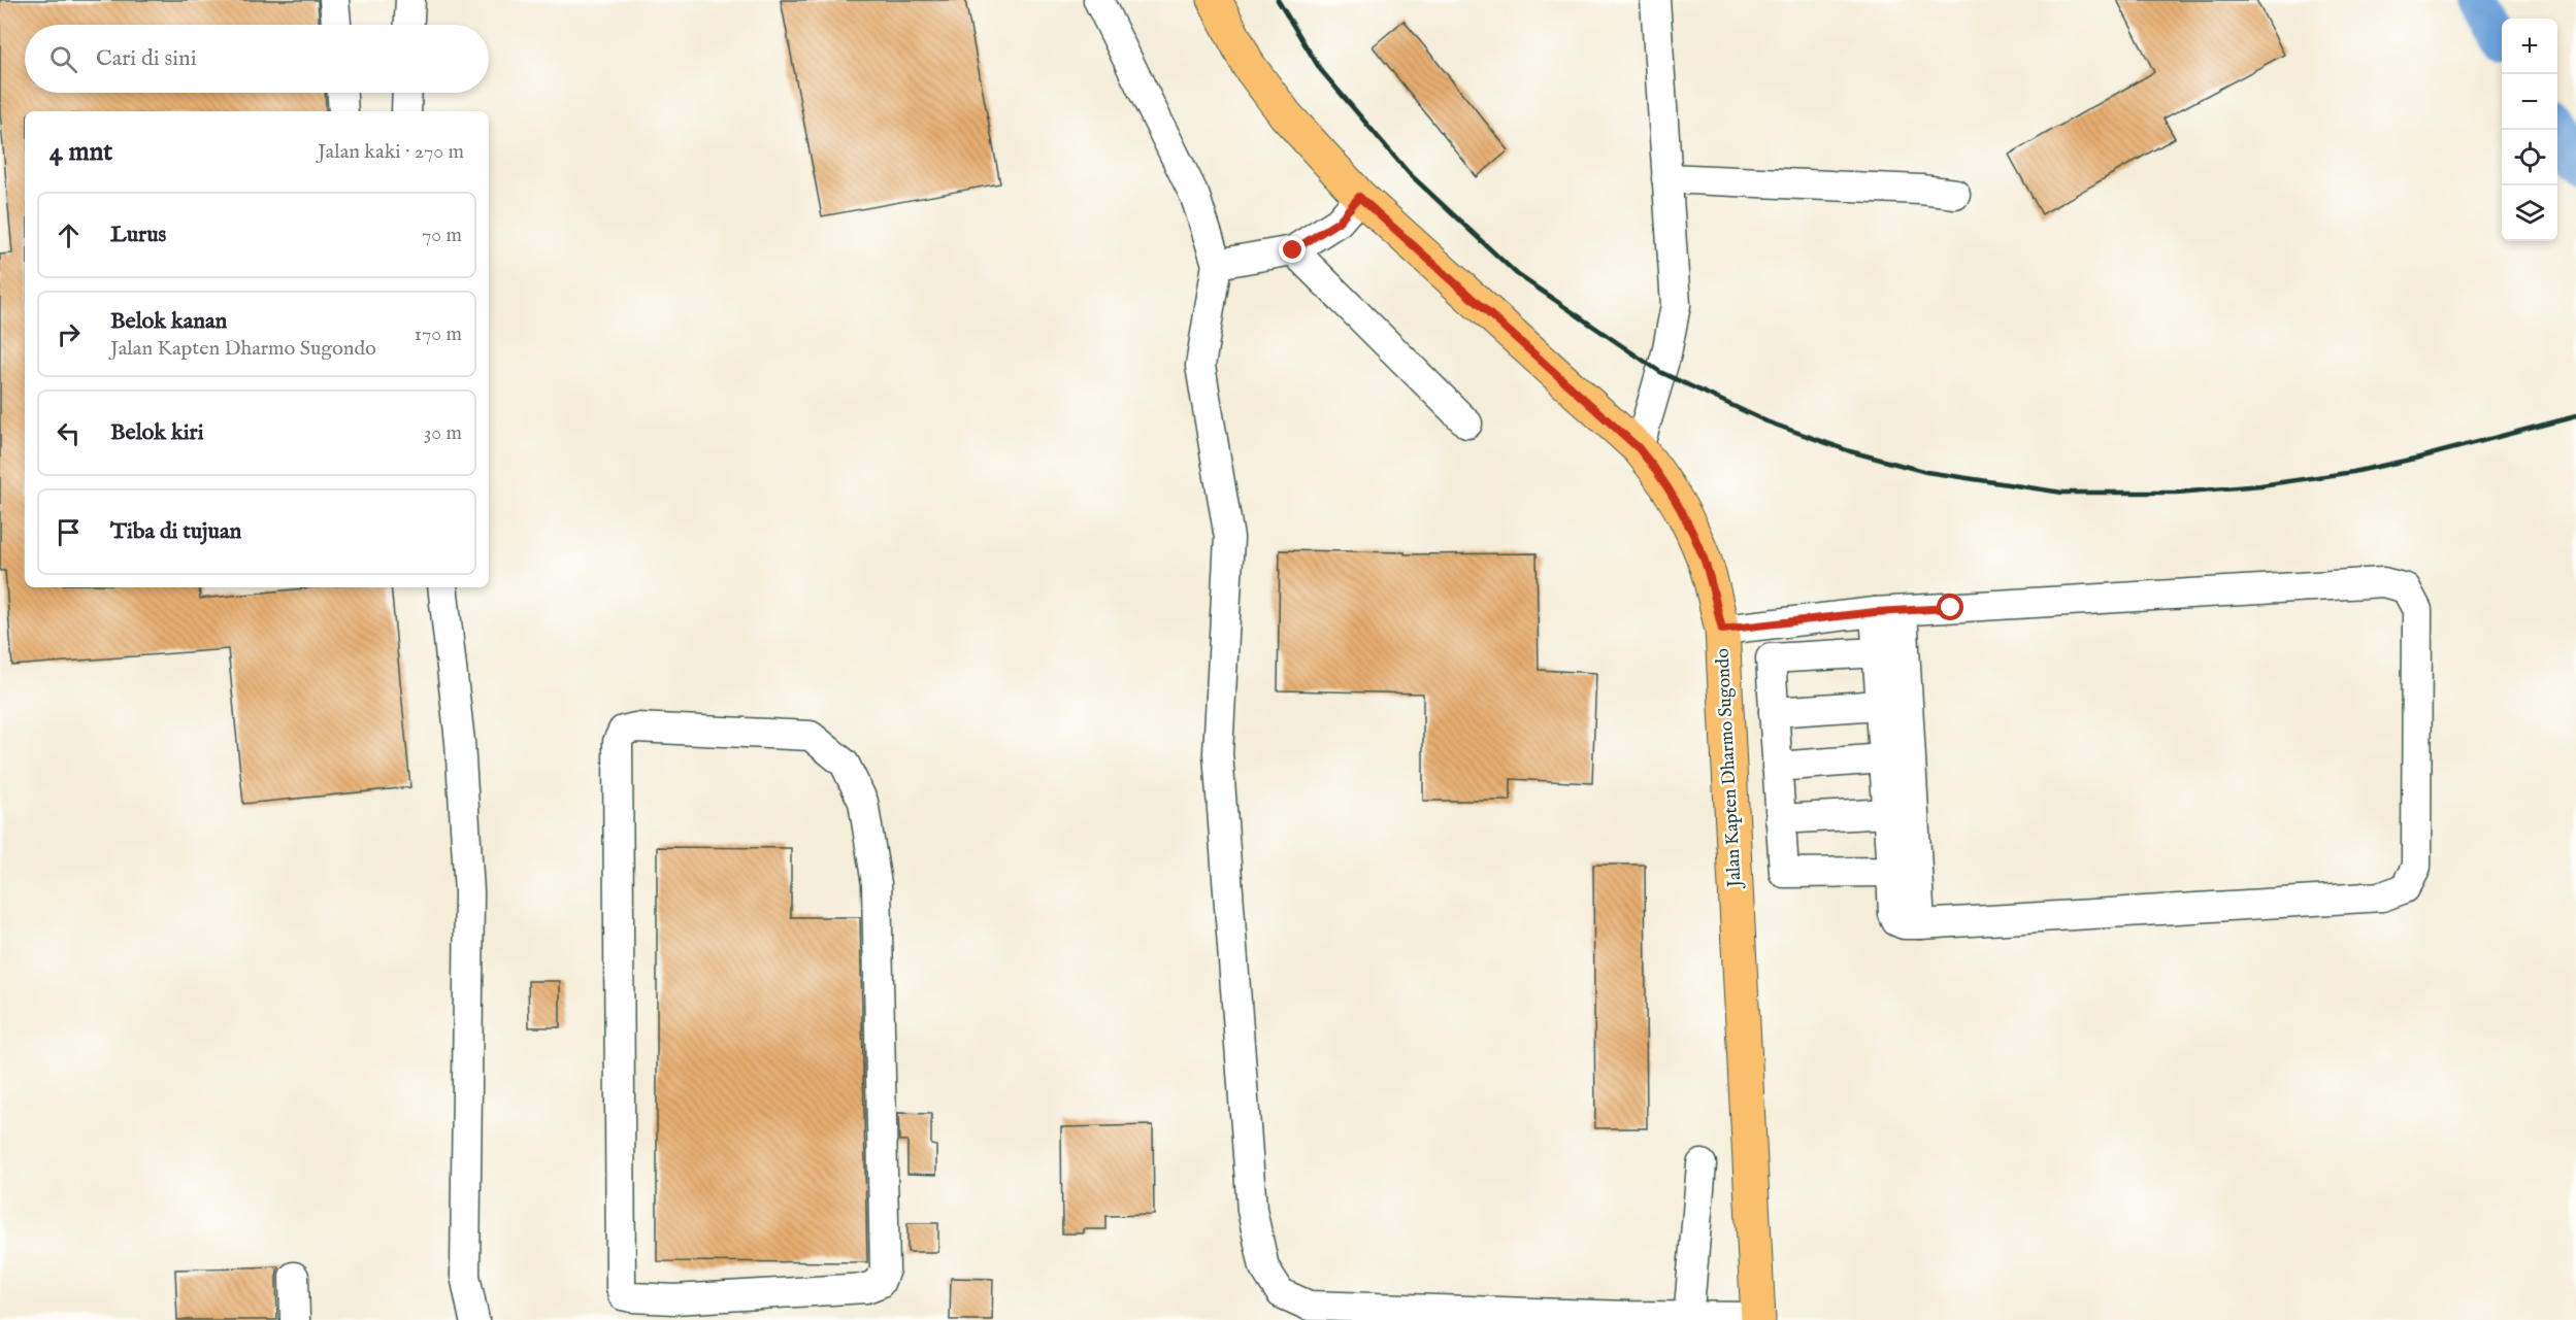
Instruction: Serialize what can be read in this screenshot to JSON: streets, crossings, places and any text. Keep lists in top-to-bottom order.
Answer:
{
  "streets": {
    "main road": ["Jalan Kapten Dharmo Sugondo"]
  },
  "page": {
    "map_buttons": ["+", "−"],
    "search": "Cari di sini",
    "heading": ["4 mnt", "Jalan kaki · 270 m"],
    "list": [
      ["Lurus", "70 m"],
      ["Belok kanan", "Jalan Kapten Dharmo Sugondo", "170 m"],
      ["Belok kiri", "30 m"],
      "Tiba di tujuan"
    ]
  }
}
